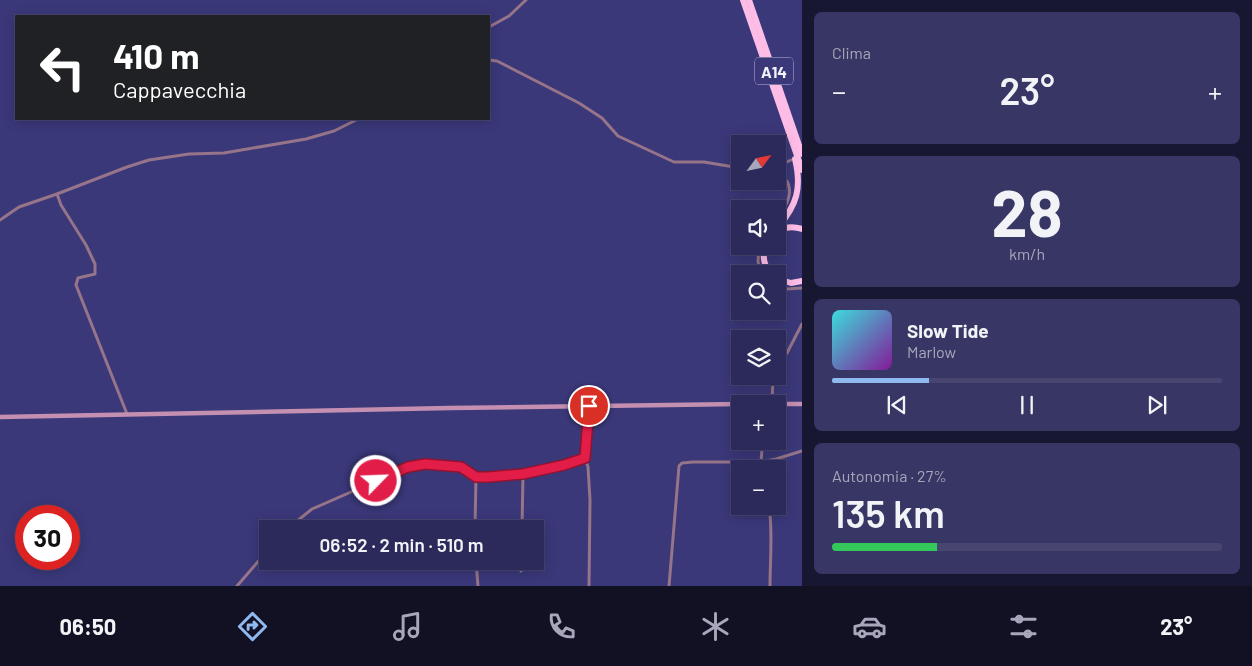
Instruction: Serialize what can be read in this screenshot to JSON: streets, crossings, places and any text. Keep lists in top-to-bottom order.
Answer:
{
  "streets": {
    "highway": ["A14"]
  },
  "north": "top right",
  "page": {
    "tile": [
      "Clima",
      ["28", "km/h"],
      ["Autonomia · 27%", "135 km"]
    ],
    "turn": ["410 m", "Cappavecchia"],
    "heat": ["−", "23°", "+"],
    "map_buttons": ["+", "−"],
    "song": ["Slow Tide", "Marlow"],
    "limit": "30",
    "trip": "06:52 · 2 min · 510 m",
    "tabs": ["06:50", "23°"]
  }
}
